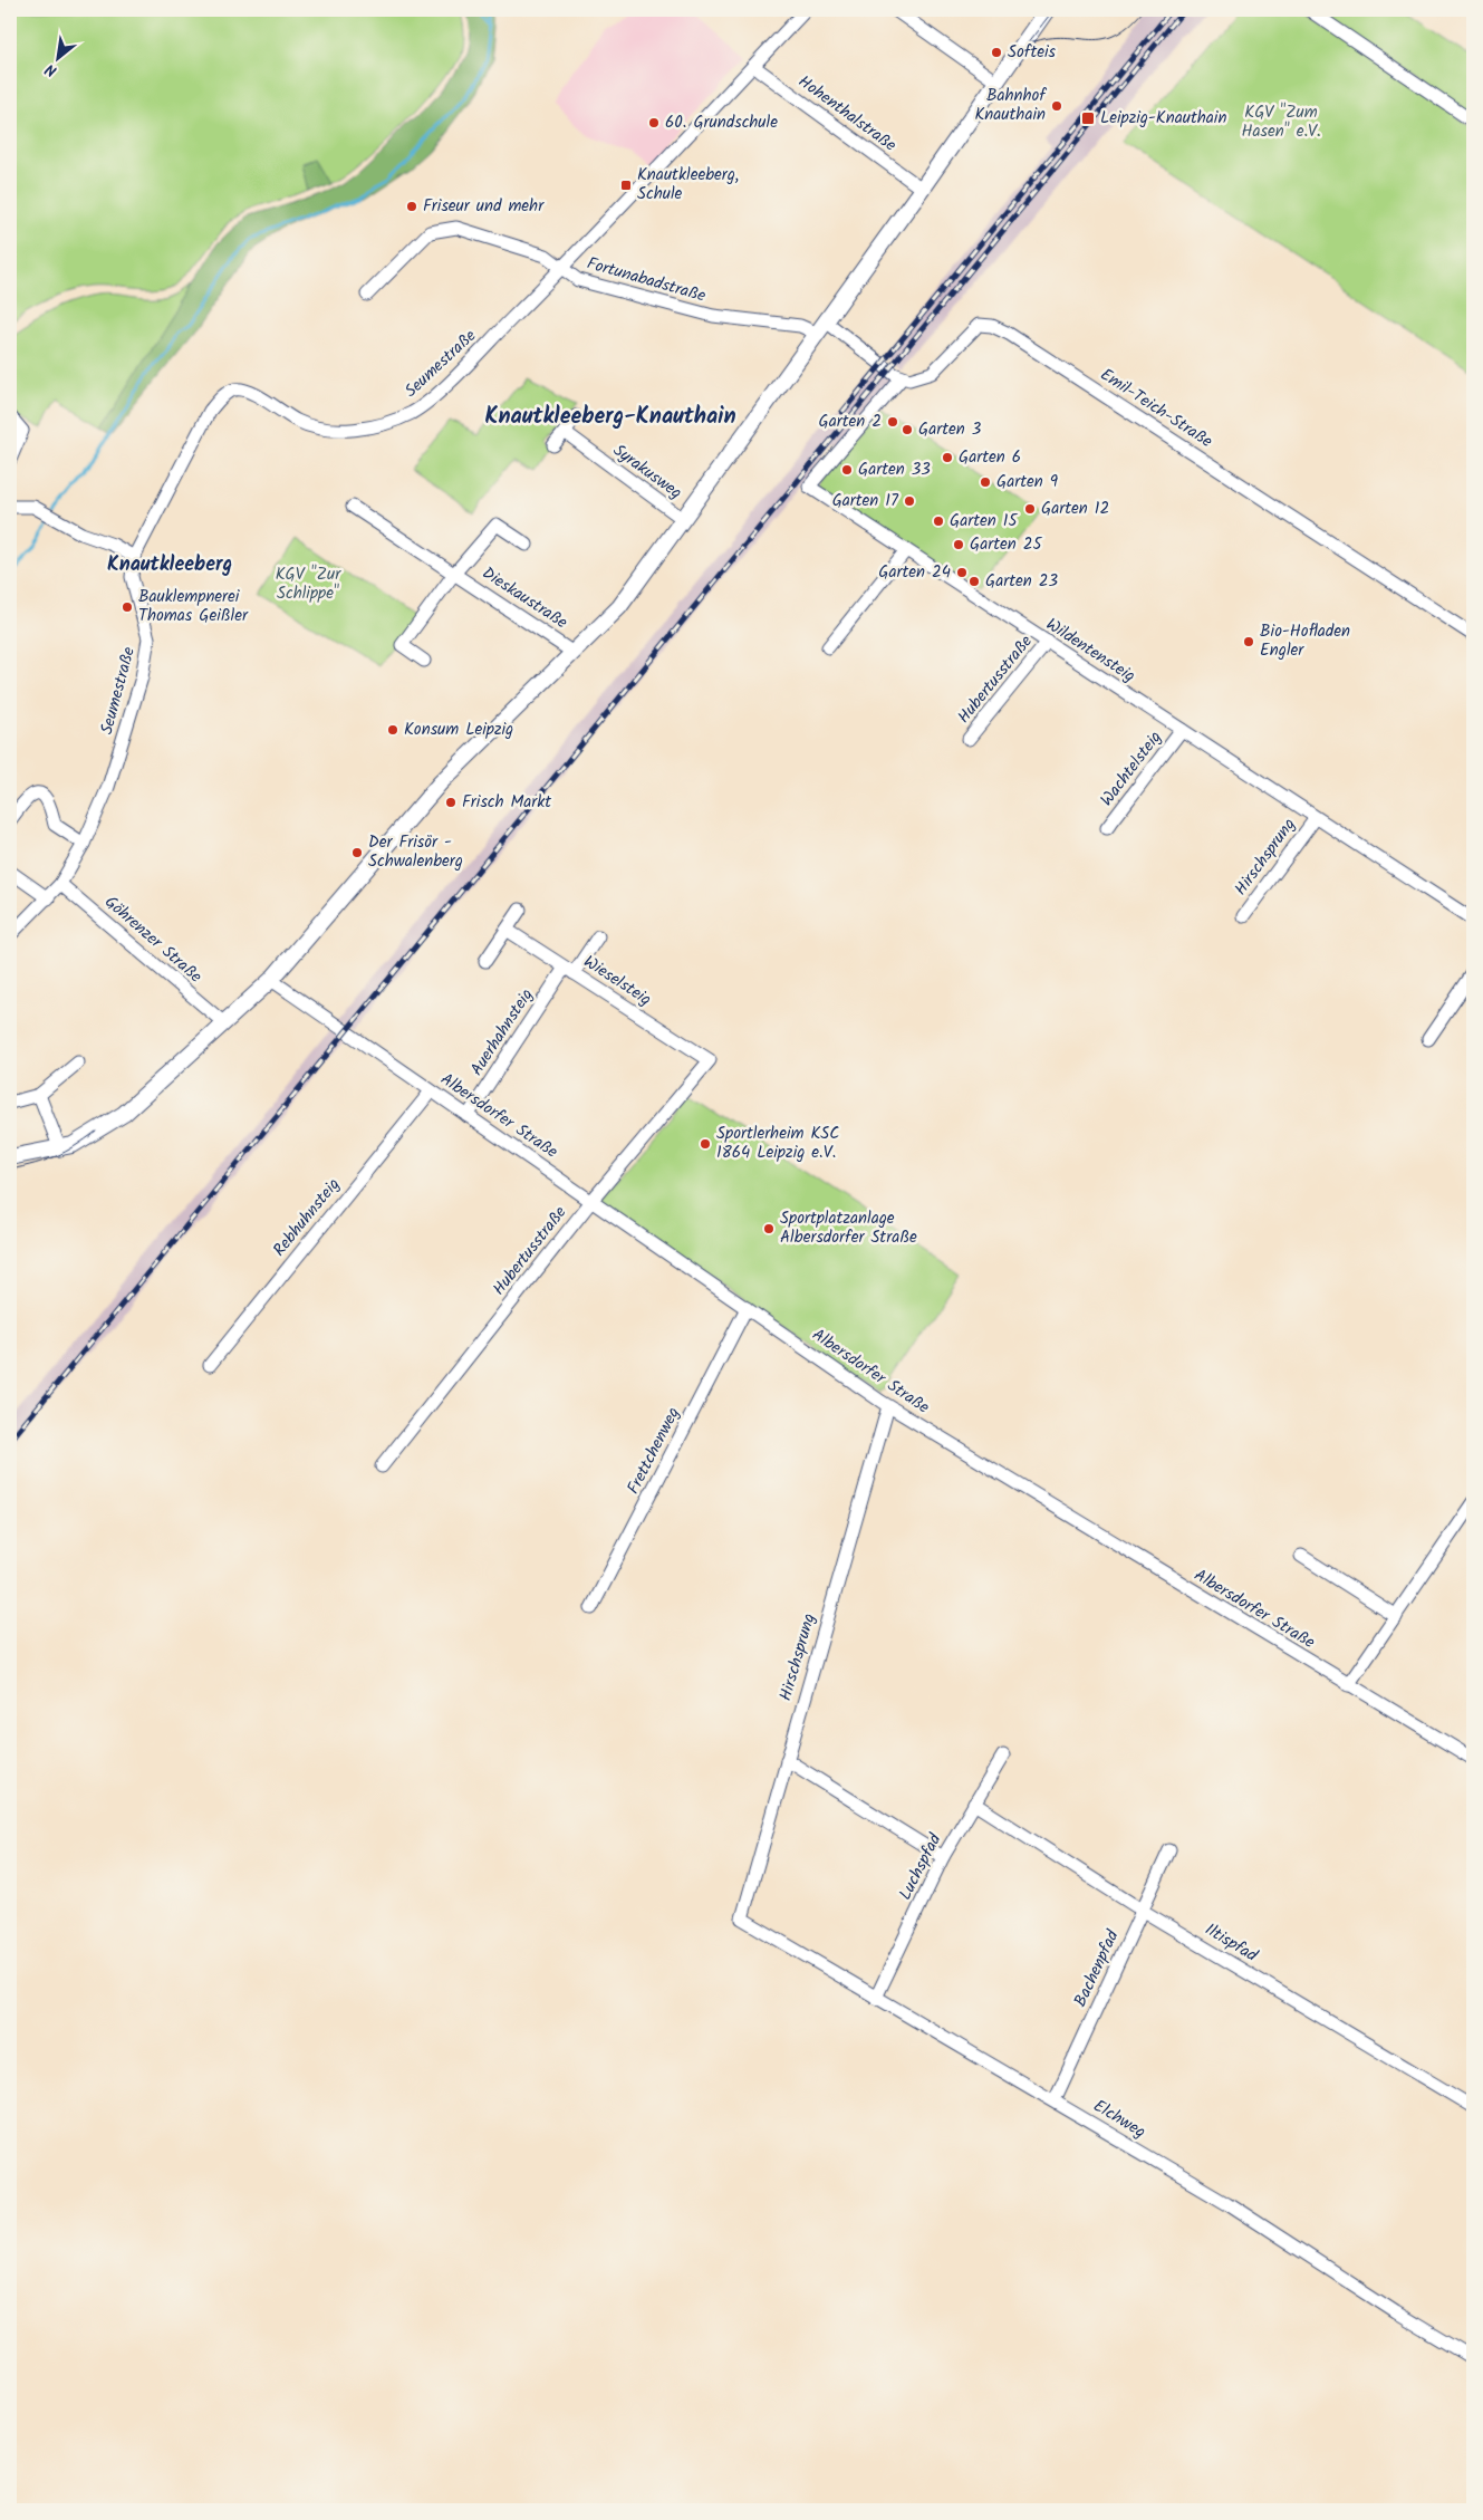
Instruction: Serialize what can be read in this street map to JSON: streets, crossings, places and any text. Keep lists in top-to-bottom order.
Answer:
{
  "streets": {
    "street": [
      "Hohenthalstraße",
      "Fortunabadstraße",
      "Seumestraße",
      "Emil-Teich-Straße",
      "Syrakusweg",
      "Dieskaustraße",
      "Wildentensteig",
      "Hubertusstraße",
      "Wachtelsteig",
      "Hirschsprung",
      "Göhrenzer Straße",
      "Wieselsteig",
      "Auerhahnsteig",
      "Albersdorfer Straße",
      "Rebhuhnsteig",
      "Frettchenweg",
      "Luchspfad",
      "Iltispfad",
      "Bachenpfad",
      "Elchweg"
    ]
  },
  "crossings": [
    ["Hohenthalstraße", "Seumestraße"],
    ["Fortunabadstraße", "Seumestraße"],
    ["Seumestraße", "Göhrenzer Straße"],
    ["Emil-Teich-Straße", "Wildentensteig"],
    ["Wildentensteig", "Hubertusstraße"],
    ["Wildentensteig", "Wachtelsteig"],
    ["Wildentensteig", "Hirschsprung"],
    ["Hubertusstraße", "Wieselsteig"],
    ["Hubertusstraße", "Albersdorfer Straße"],
    ["Hirschsprung", "Albersdorfer Straße"],
    ["Hirschsprung", "Elchweg"],
    ["Wieselsteig", "Auerhahnsteig"],
    ["Auerhahnsteig", "Albersdorfer Straße"],
    ["Albersdorfer Straße", "Rebhuhnsteig"],
    ["Albersdorfer Straße", "Frettchenweg"],
    ["Luchspfad", "Iltispfad"],
    ["Luchspfad", "Elchweg"],
    ["Iltispfad", "Bachenpfad"],
    ["Bachenpfad", "Elchweg"]
  ],
  "districts": ["Knautkleeberg-Knauthain", "Knautkleeberg"],
  "parks": ["KGV \"Zum Hasen\" e.V.", "KGV \"Zur Schlippe\""],
  "places": {
    "other": [
      "Softeis",
      "Bahnhof Knauthain",
      "60. Grundschule",
      "Friseur und mehr",
      "Garten 2",
      "Garten 3",
      "Garten 6",
      "Garten 33",
      "Garten 9",
      "Garten 17",
      "Garten 12",
      "Garten 15",
      "Garten 25",
      "Garten 24",
      "Garten 23",
      "Bauklempnerei Thomas Geißler",
      "Bio-Hofladen Engler",
      "Konsum Leipzig",
      "Frisch Markt",
      "Der Frisör - Schwalenberg",
      "Sportlerheim KSC 1864 Leipzig e.V.",
      "Sportplatzanlage Albersdorfer Straße"
    ],
    "transit": ["Leipzig-Knauthain", "Knautkleeberg, Schule"]
  },
  "north": "bottom left"
}
